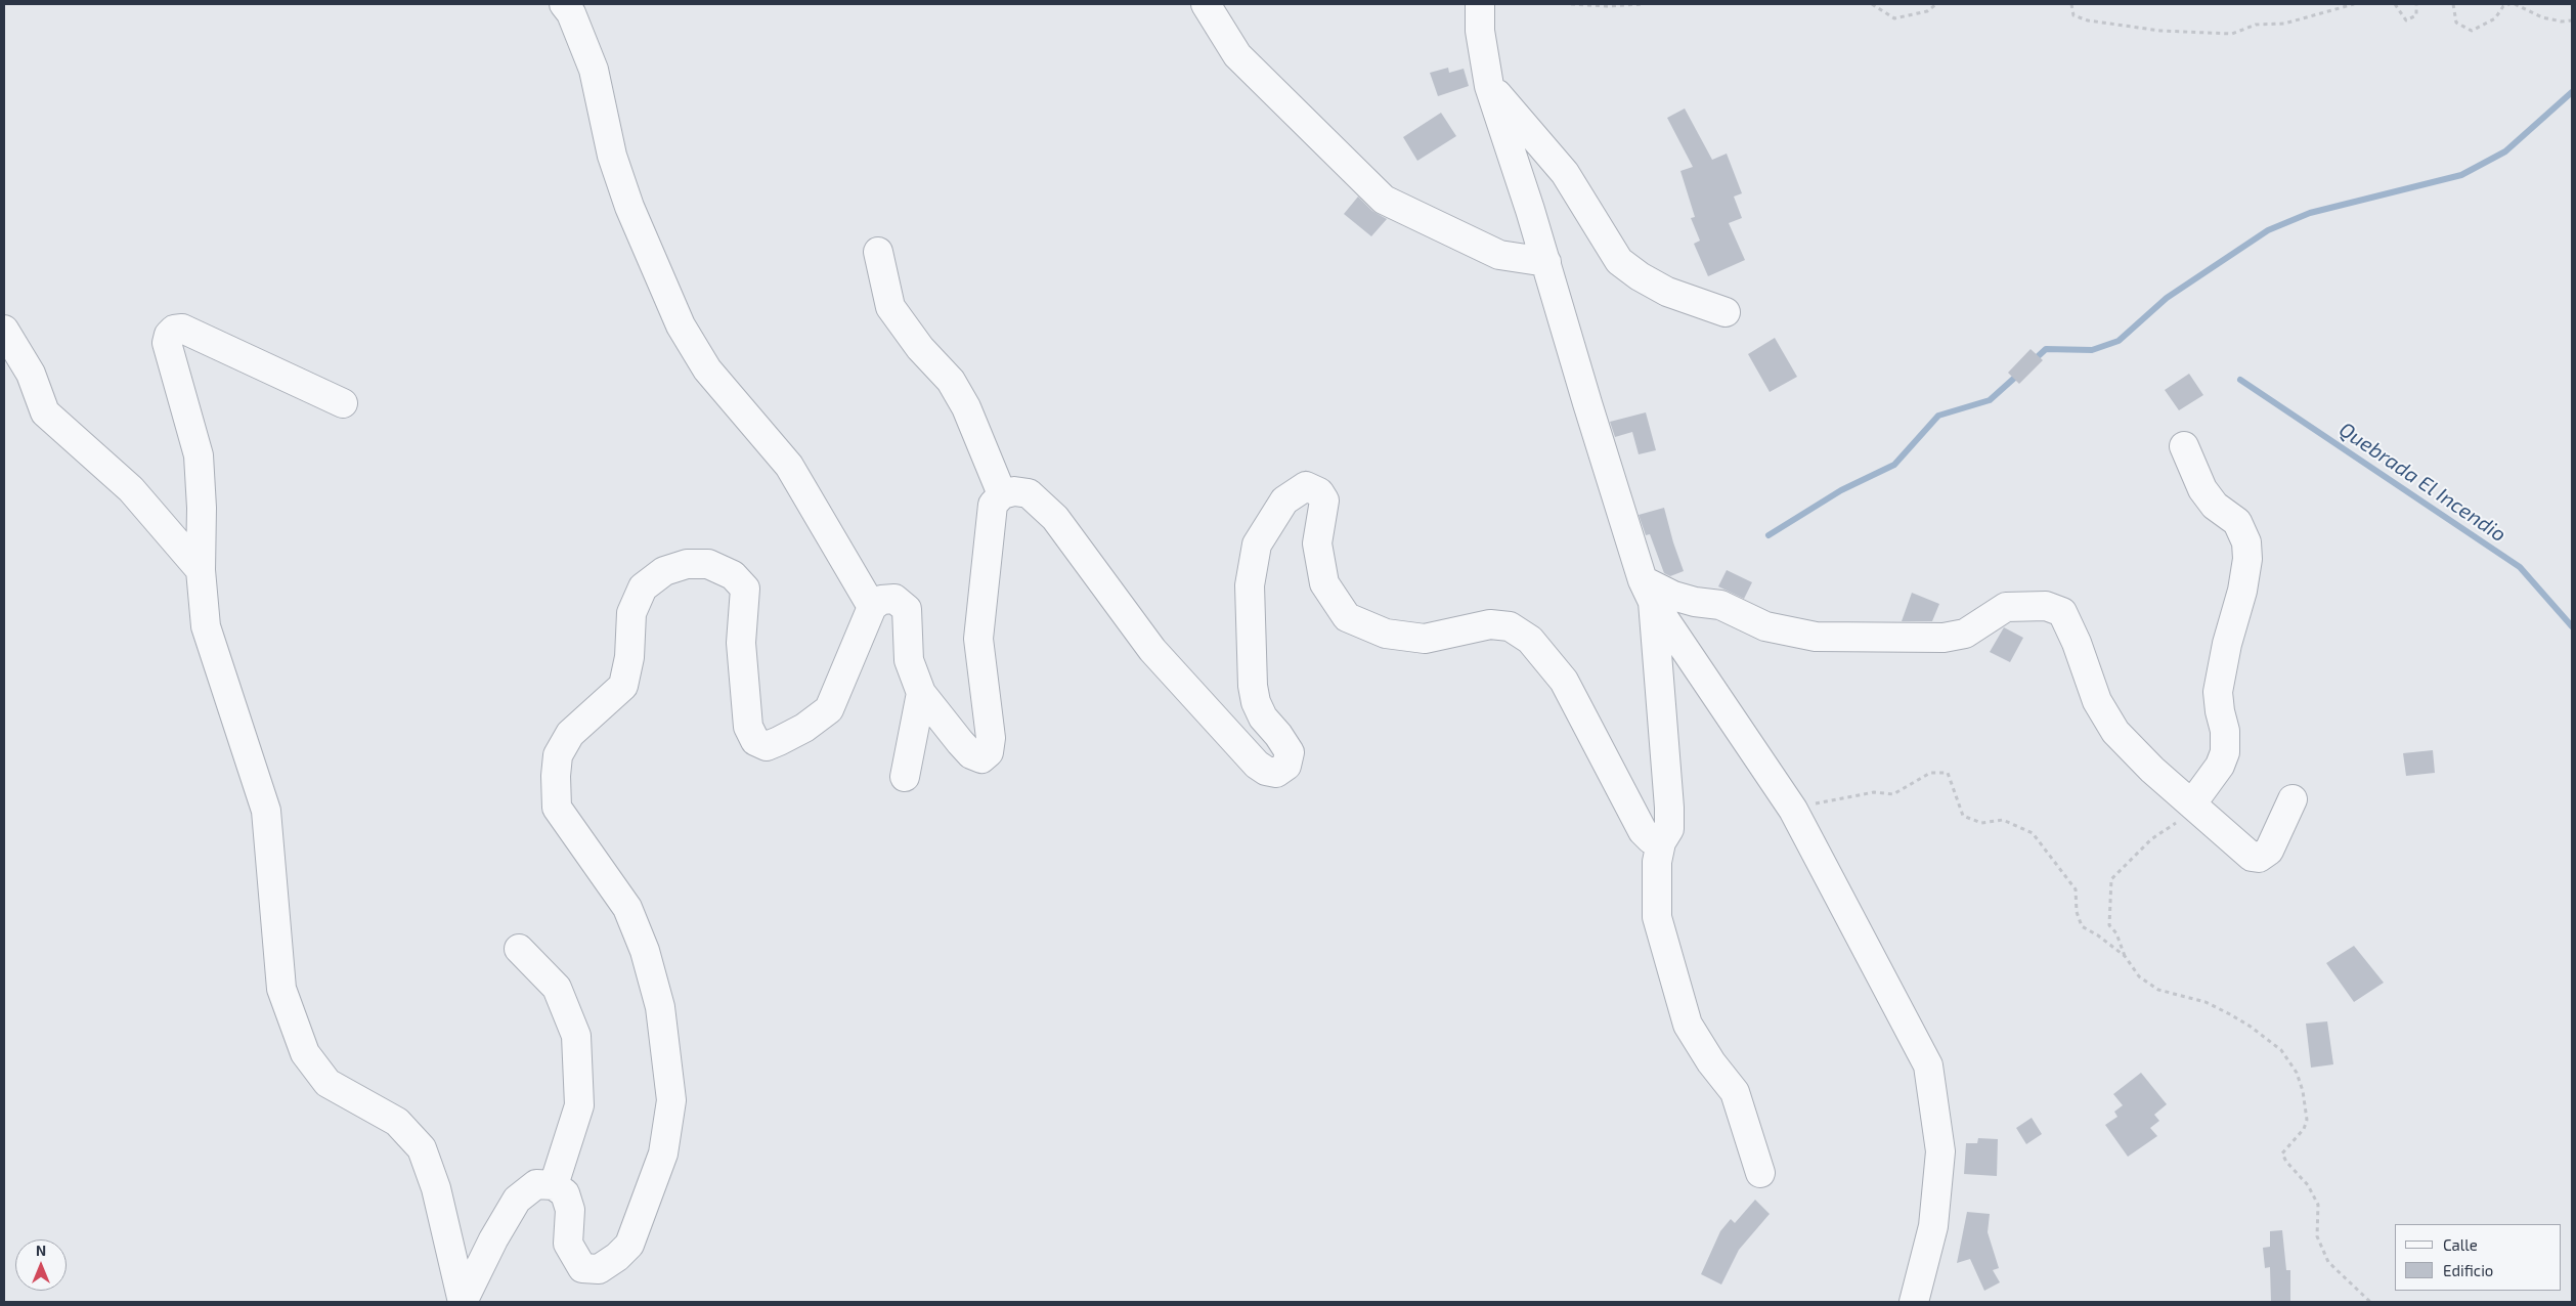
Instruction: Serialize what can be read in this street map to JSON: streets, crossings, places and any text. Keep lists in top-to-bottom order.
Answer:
{
  "water": ["Quebrada El Incendio"],
  "legend": ["Calle", "Edificio"],
  "north": "top"
}
